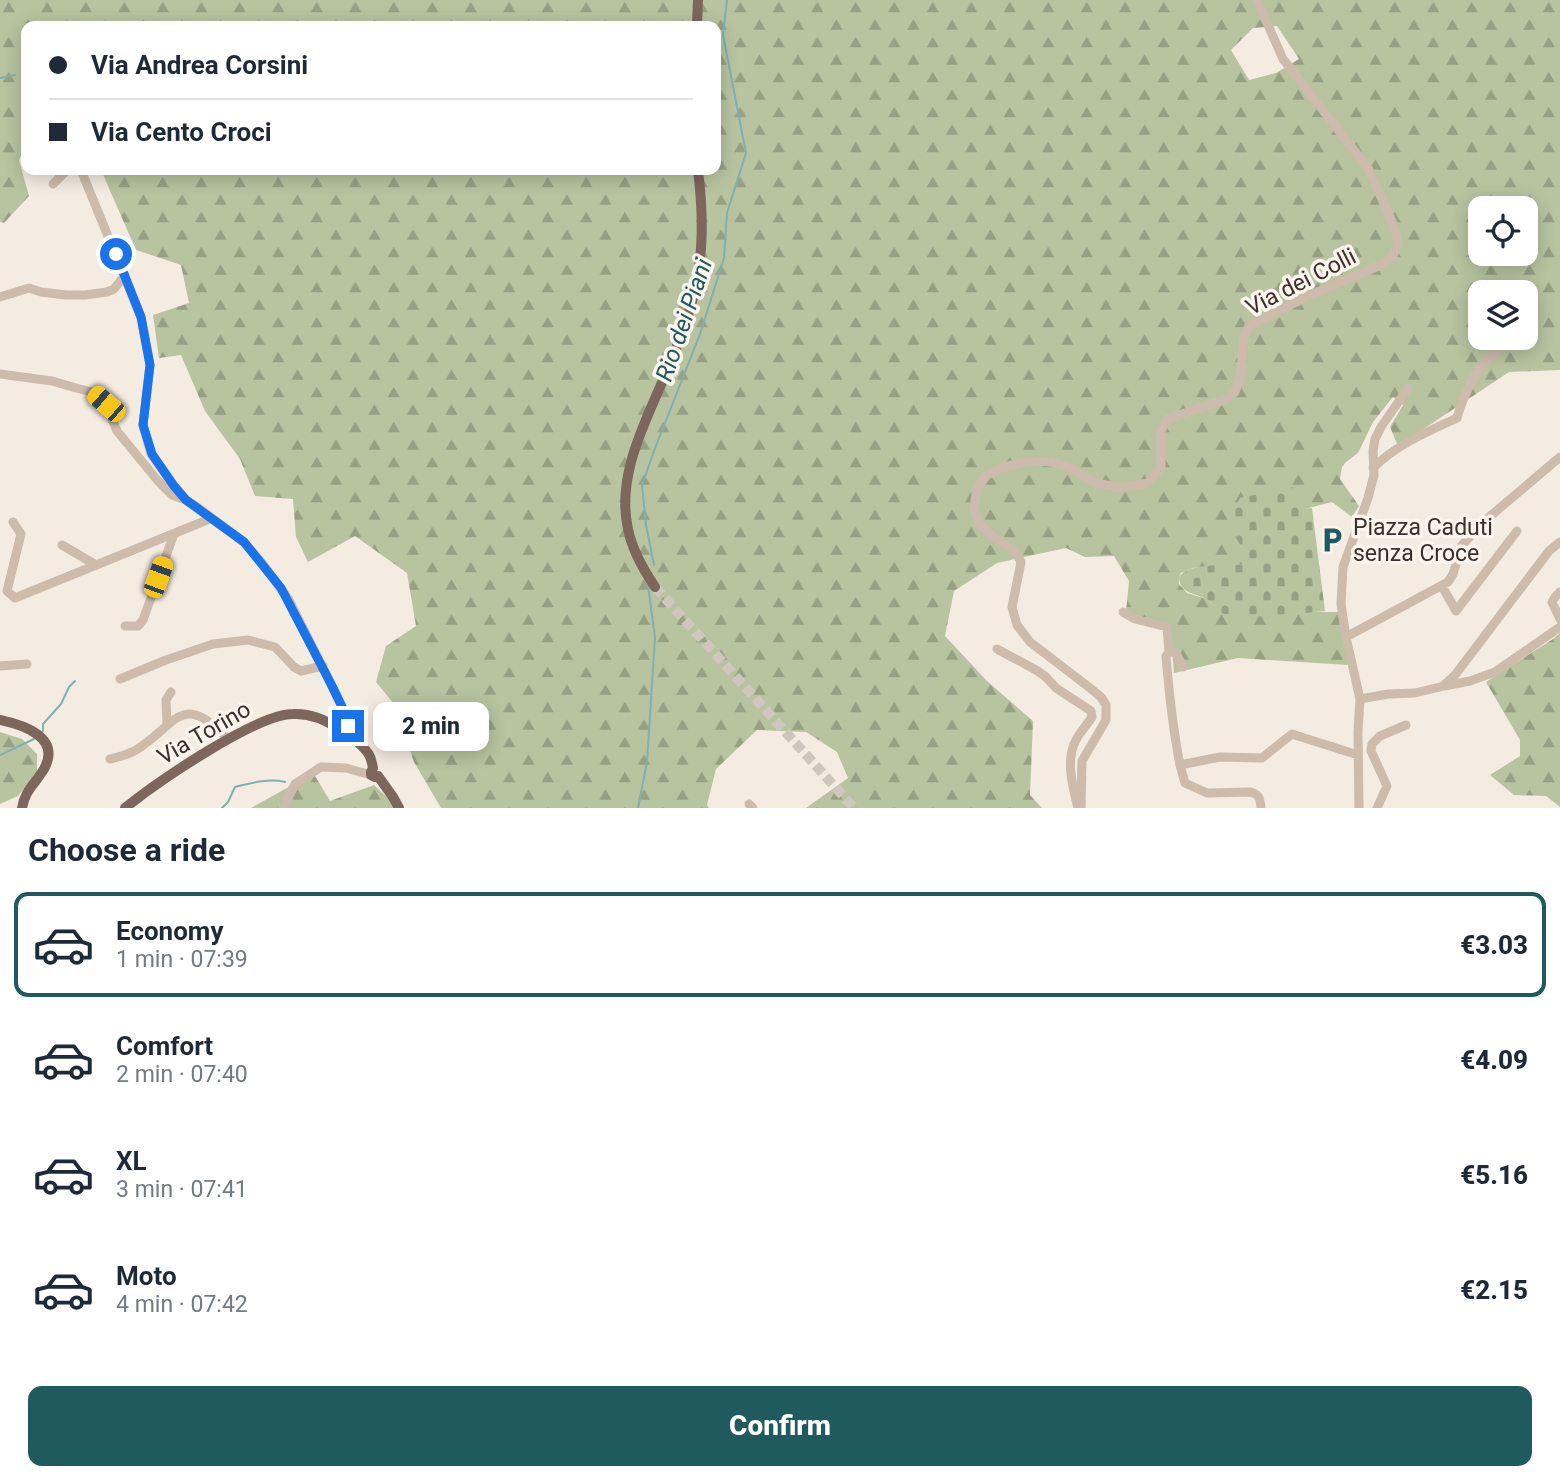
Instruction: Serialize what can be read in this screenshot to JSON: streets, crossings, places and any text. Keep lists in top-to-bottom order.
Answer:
{
  "streets": {
    "main road": ["Via Torino"],
    "street": ["Via dei Colli"]
  },
  "water": ["Rio dei Piani"],
  "places": {
    "parking": ["Piazza Caduti senza Croce"]
  },
  "page": {
    "banner": ["Via Andrea Corsini", "Via Cento Croci"],
    "bubble": "2 min",
    "heading": "Choose a ride",
    "list": [
      {
        "name": "Economy",
        "note": "1 min · 07:39",
        "value": "€3.03"
      },
      {
        "name": "Comfort",
        "note": "2 min · 07:40",
        "value": "€4.09"
      },
      {
        "name": "XL",
        "note": "3 min · 07:41",
        "value": "€5.16"
      },
      {
        "name": "Moto",
        "note": "4 min · 07:42",
        "value": "€2.15"
      }
    ],
    "buttons": "Confirm"
  }
}
